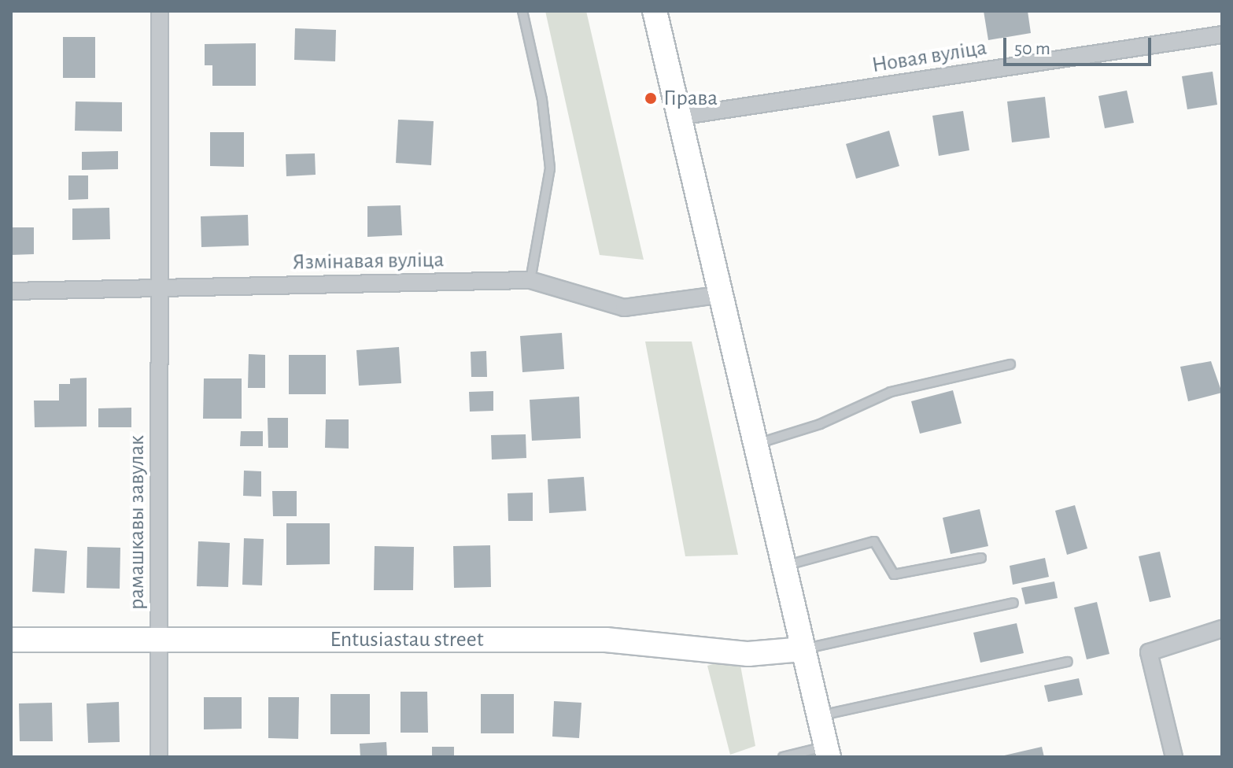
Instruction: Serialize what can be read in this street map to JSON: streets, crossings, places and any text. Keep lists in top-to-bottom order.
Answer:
{
  "streets": {
    "street": [
      "Новая вуліца",
      "Язмінавая вуліца",
      "рамашкавы завулак",
      "Entusiastau street"
    ]
  },
  "crossings": [
    ["Язмінавая вуліца", "рамашкавы завулак"],
    ["рамашкавы завулак", "Entusiastau street"]
  ],
  "places": ["Гірава"],
  "scale_bar": "50 m"
}
